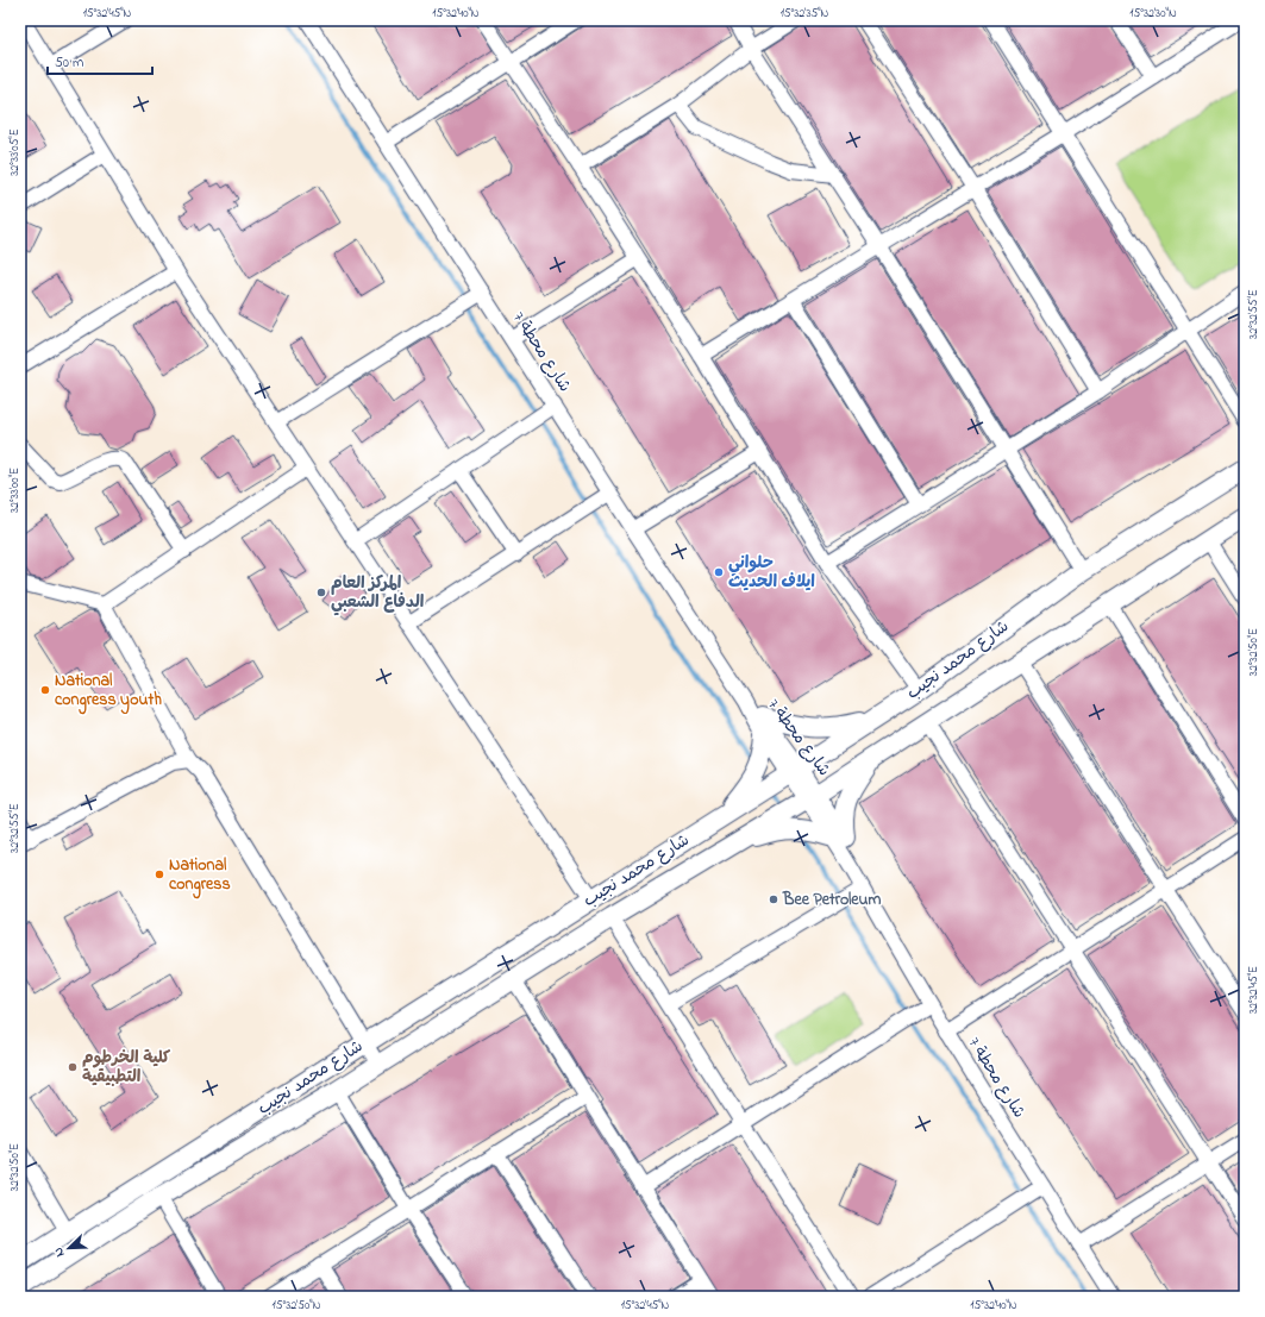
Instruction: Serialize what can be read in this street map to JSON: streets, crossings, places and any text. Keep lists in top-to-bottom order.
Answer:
{
  "streets": {
    "main road": ["شارع محمد نجيب"],
    "street": ["شارع محطة 7"]
  },
  "crossings": [
    ["شارع محطة 7", "شارع محمد نجيب"]
  ],
  "places": [
    "حلواني ايلاف الحديث",
    "المركز العام الدفاع الشعبي",
    "National congress youth",
    "National congress",
    "Bee Petroleum",
    "كلية الخرطوم التطبيقية"
  ],
  "scale_bar": "50 m",
  "north": "bottom left",
  "coordinates": [
    "15°32'45\"N",
    "15°32'40\"N",
    "15°32'35\"N",
    "15°32'30\"N",
    "32°33'05\"E",
    "32°32'55\"E",
    "32°33'00\"E",
    "32°32'50\"E",
    "32°32'45\"E",
    "15°32'50\"N"
  ]
}
